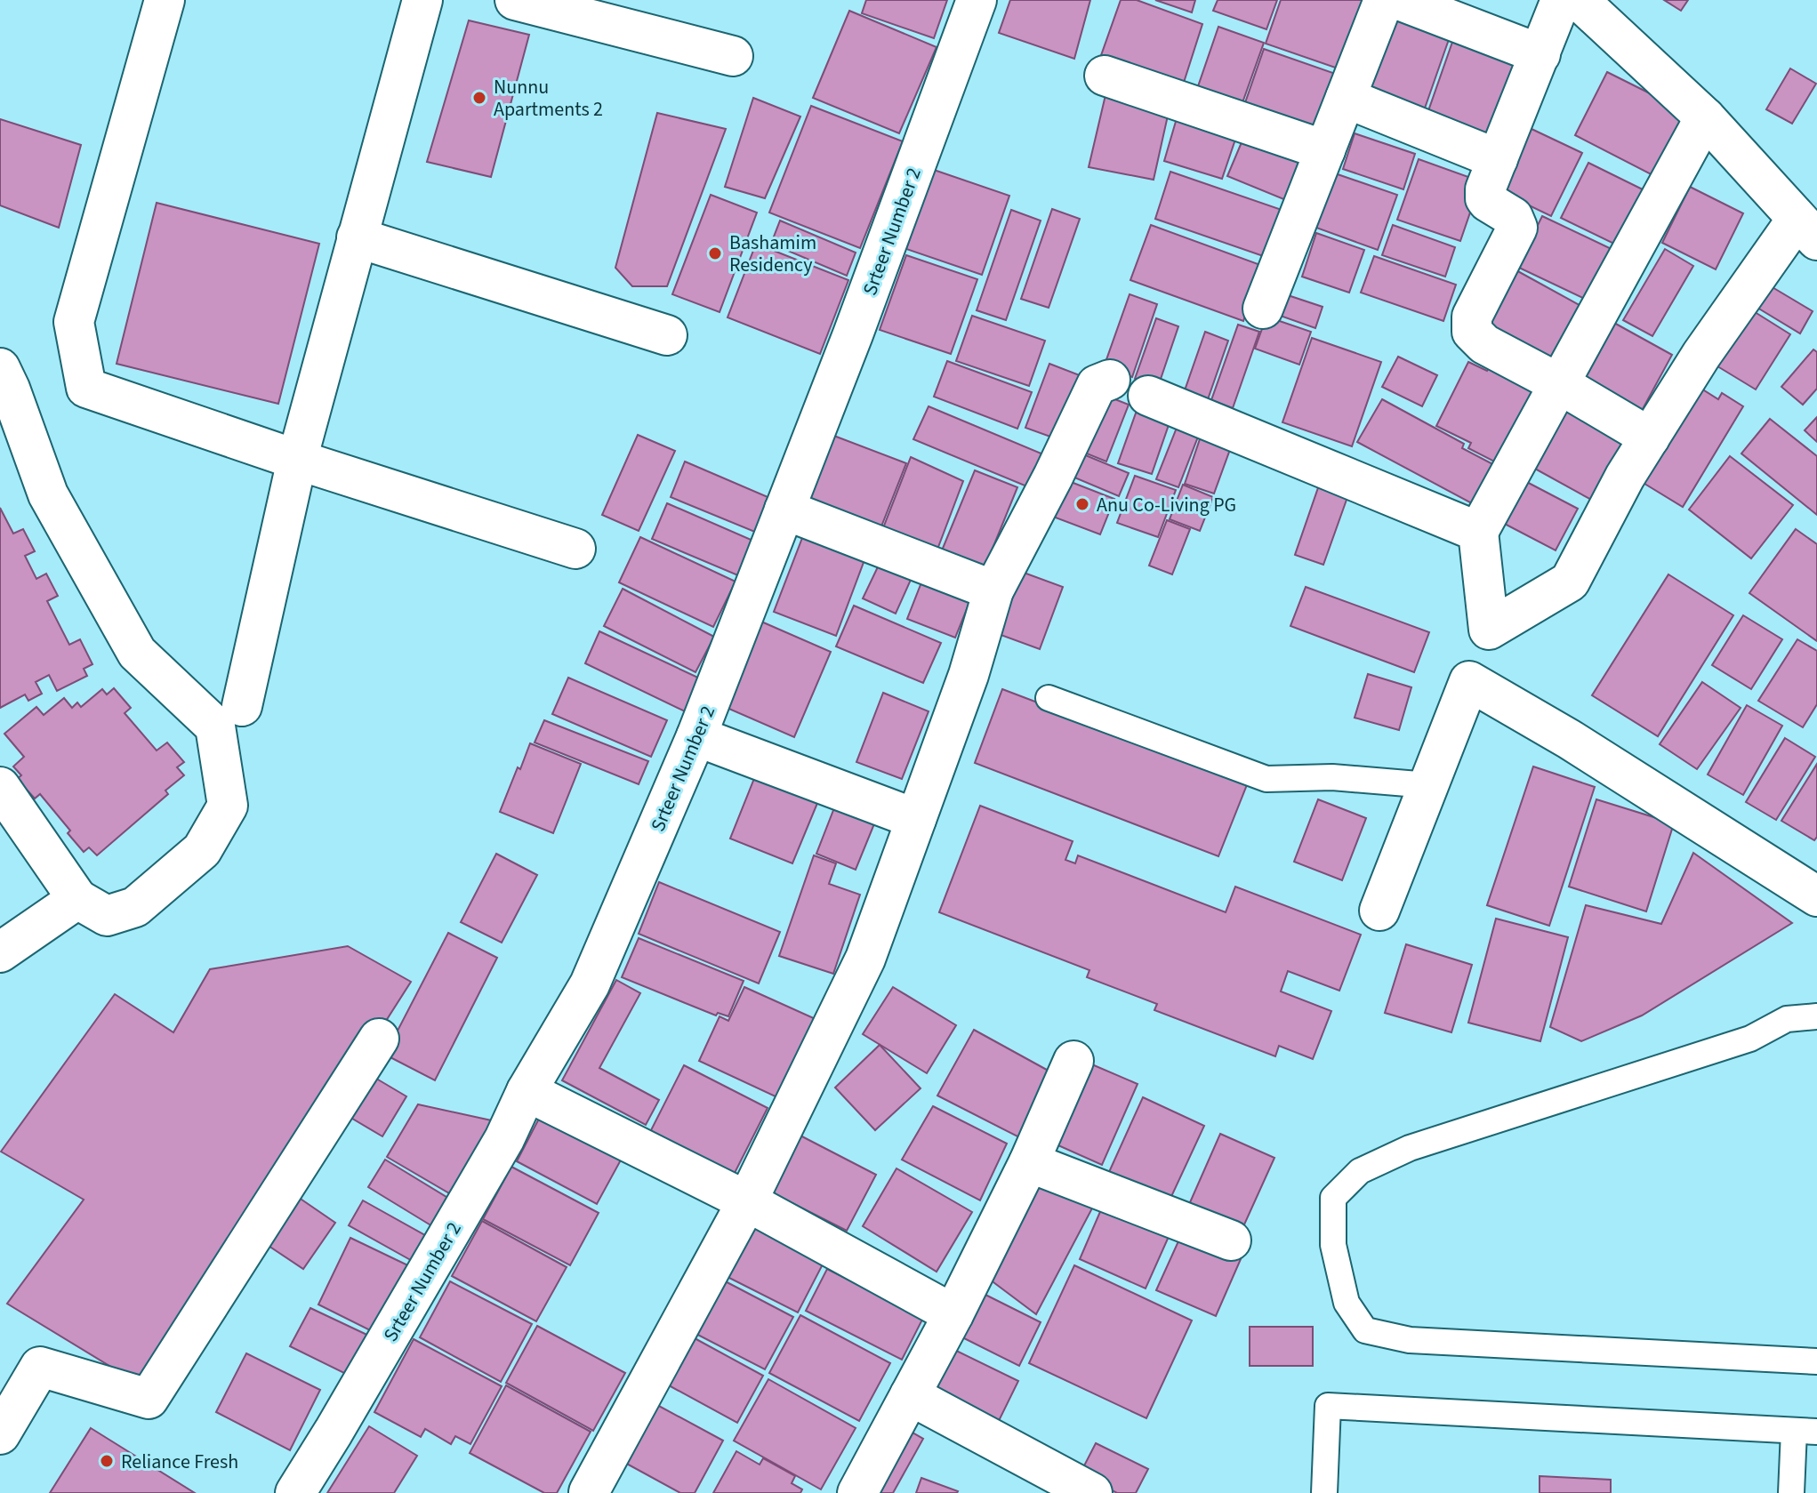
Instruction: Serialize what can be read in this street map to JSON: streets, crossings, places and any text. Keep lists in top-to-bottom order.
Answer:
{
  "streets": {
    "street": ["Srteer Number 2"]
  },
  "places": [
    "Nunnu Apartments 2",
    "Bashamim Residency",
    "Anu Co-Living PG",
    "Reliance Fresh"
  ]
}
